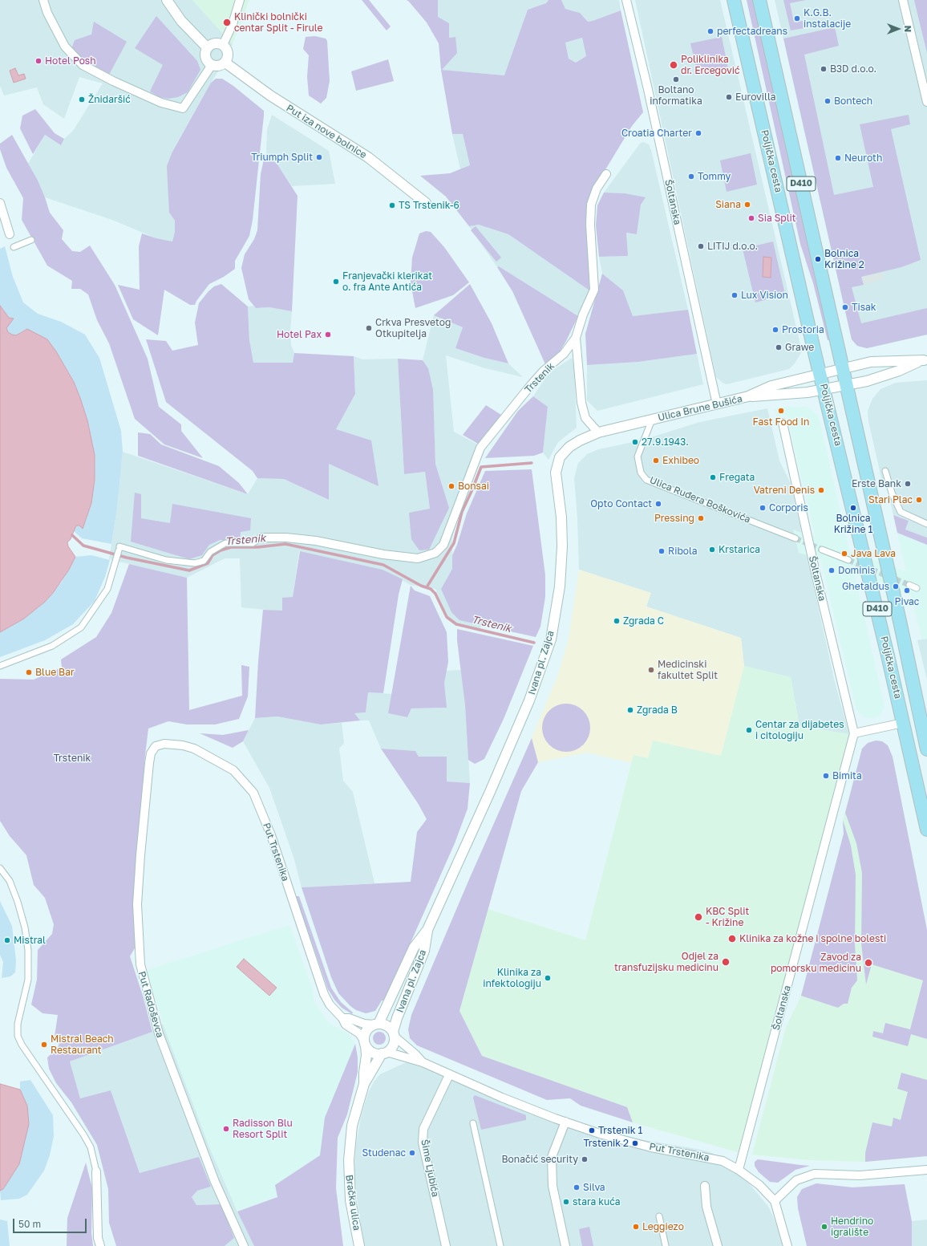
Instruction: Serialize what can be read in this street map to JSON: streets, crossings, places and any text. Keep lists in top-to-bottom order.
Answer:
{
  "streets": {
    "main road": ["Poljička cesta", "D410"],
    "street": [
      "Put iza nove bolnice",
      "Šoltanska",
      "Trstenik",
      "Ulica Brune Bušića",
      "Ulica Ruđera Boškovića",
      "Ivana pl. Zajca",
      "Put Trstenika",
      "Put Radoševca",
      "Šime Ljubića",
      "Bračka ulica"
    ]
  },
  "crossings": [
    ["Poljička cesta", "Ulica Brune Bušića"],
    ["Šoltanska", "Ulica Brune Bušića"],
    ["Šoltanska", "Put Trstenika"],
    ["Trstenik", "Ivana pl. Zajca"],
    ["Ulica Brune Bušića", "Ulica Ruđera Boškovića"],
    ["Ulica Brune Bušića", "Ivana pl. Zajca"],
    ["Ulica Ruđera Boškovića", "Ivana pl. Zajca"],
    ["Ivana pl. Zajca", "Put Trstenika"],
    ["Ivana pl. Zajca", "Bračka ulica"],
    ["Put Trstenika", "Put Radoševca"],
    ["Put Trstenika", "Šime Ljubića"],
    ["Put Trstenika", "Bračka ulica"]
  ],
  "water": ["Trstenik"],
  "parks": ["Trstenik"],
  "places": [
    "K.G.B. instalacije",
    "Klinički bolnički centar Split - Firule",
    "perfectadreans",
    "Hotel Posh",
    "Poliklinika dr. Ercegović",
    "B3D d.o.o.",
    "Boltano informatika",
    "Eurovilla",
    "Žnidaršić",
    "Bontech",
    "Croatia Charter",
    "Triumph Split",
    "Neuroth",
    "Tommy",
    "Siana",
    "TS Trstenik-6",
    "Sia Split",
    "LITIJ d.o.o.",
    "Bolnica Križine 2",
    "Franjevački klerikat o. fra Ante Antića",
    "Lux Vision",
    "Tisak",
    "Crkva Presvetog Otkupitelja",
    "Prostoria",
    "Hotel Pax",
    "Grawe",
    "Fast Food In",
    "27.9.1943.",
    "Exhibeo",
    "Fregata",
    "Erste Bank",
    "Bonsai",
    "Vatreni Denis",
    "Stari Plac",
    "Opto Contact",
    "Corporis",
    "Bolnica Križine 1",
    "Pressing",
    "Krstarica",
    "Ribola",
    "Java Lava",
    "Dominis",
    "Ghetaldus",
    "Pivac",
    "Zgrada C",
    "Medicinski fakultet Split",
    "Blue Bar",
    "Zgrada B",
    "Centar za dijabetes i citologiju",
    "Bimita",
    "KBC Split - Križine",
    "Klinika za kožne i spolne bolesti",
    "Mistral",
    "Odjel za transfuzijsku medicinu",
    "Zavod za pomorsku medicinu",
    "Klinika za infektologiju",
    "Mistral Beach Restaurant",
    "Radisson Blu Resort Split",
    "Trstenik 1",
    "Trstenik 2",
    "Studenac",
    "Bonačić security",
    "Silva",
    "stara kuća",
    "Leggiezo",
    "Hendrino igralište"
  ],
  "scale_bar": "50 m",
  "north": "right"
}
